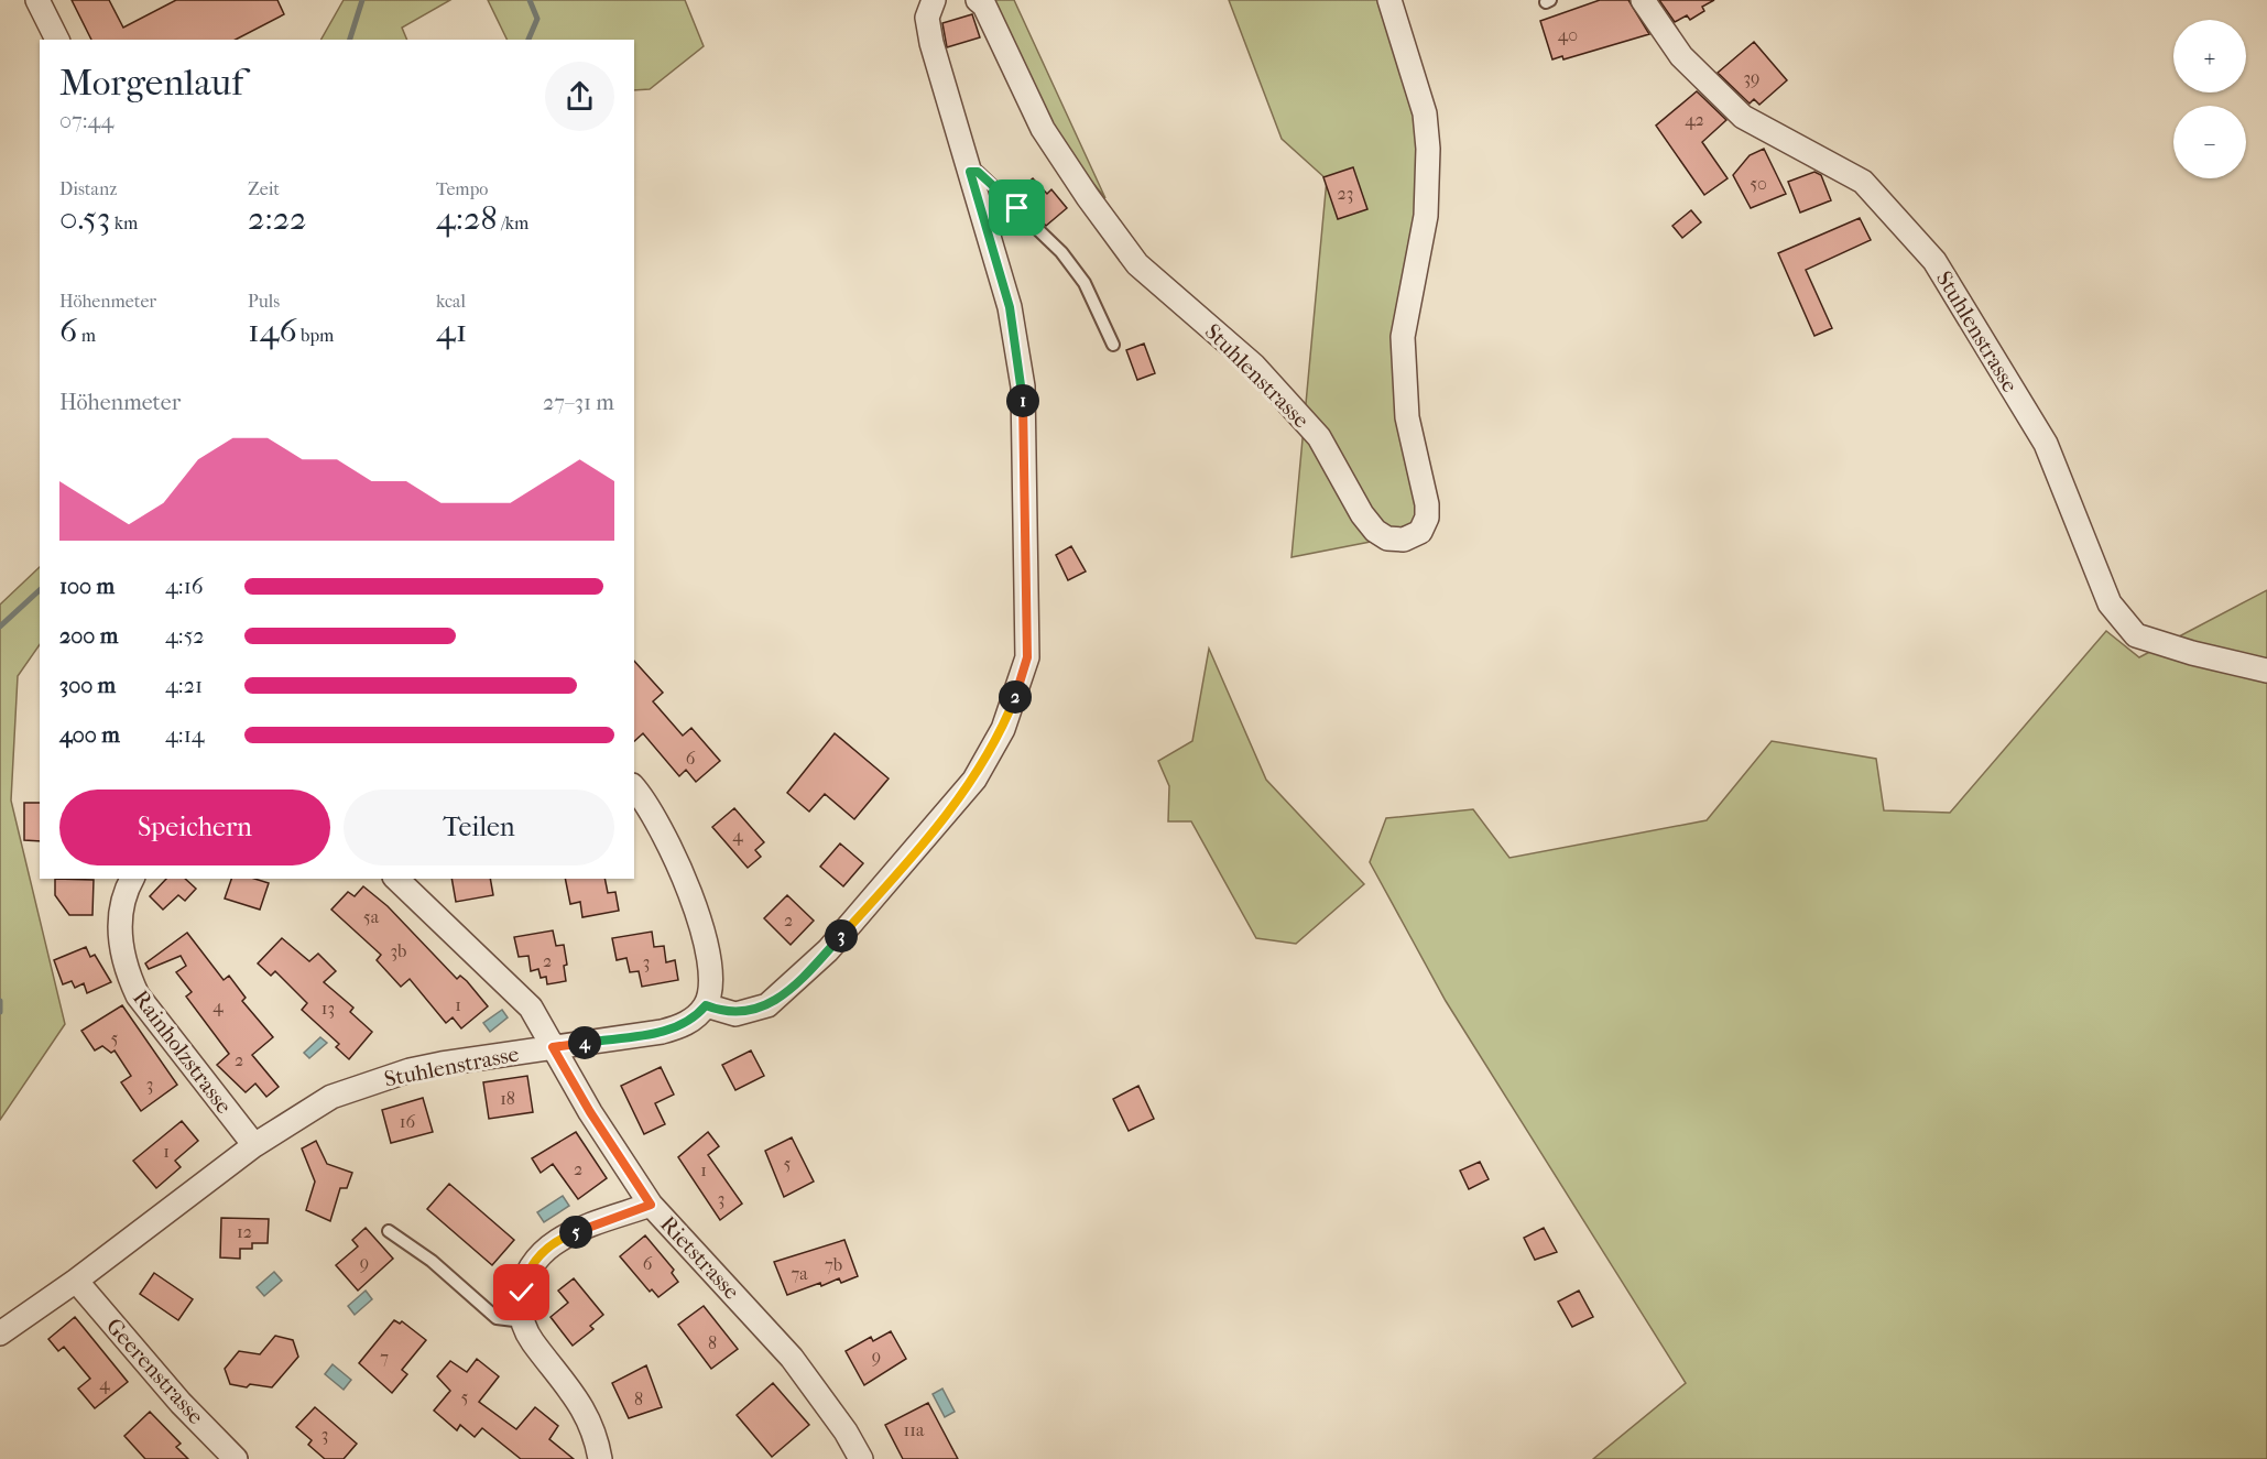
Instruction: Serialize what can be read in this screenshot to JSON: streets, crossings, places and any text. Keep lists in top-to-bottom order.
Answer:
{
  "streets": {
    "street": [
      "Stuhlenstrasse",
      "Rainholzstrasse",
      "Rietstrasse",
      "Geerenstrasse"
    ]
  },
  "crossings": [
    ["Stuhlenstrasse", "Rainholzstrasse"],
    ["Stuhlenstrasse", "Rietstrasse"],
    ["Stuhlenstrasse", "Geerenstrasse"]
  ],
  "house_numbers": [
    "40",
    "39",
    "42",
    "50",
    "23",
    "6",
    "4",
    "5a",
    "2",
    "3b",
    "2",
    "3",
    "1",
    "4",
    "13",
    "5",
    "2",
    "3",
    "18",
    "16",
    "1",
    "5",
    "2",
    "1",
    "3",
    "12",
    "9",
    "6",
    "7b",
    "7a",
    "8",
    "9",
    "7",
    "4",
    "5",
    "8",
    "11a",
    "3"
  ],
  "page": {
    "map_buttons": ["+", "−"],
    "heading": ["Morgenlauf", "07:44"],
    "stats": [
      ["Distanz", "0.53 km"],
      ["Zeit", "2:22"],
      ["Tempo", "4:28 /km"],
      ["Höhenmeter", "6 m"],
      ["Puls", "146 bpm"],
      ["kcal", "41"]
    ],
    "chart": ["Höhenmeter", "27–31 m"],
    "pins": [
      "1",
      "2",
      "3",
      "4",
      "5"
    ],
    "list": [
      {
        "name": "100 m",
        "note": "4:16"
      },
      {
        "name": "200 m",
        "note": "4:52"
      },
      {
        "name": "300 m",
        "note": "4:21"
      },
      {
        "name": "400 m",
        "note": "4:14"
      }
    ],
    "buttons": ["Speichern", "Teilen"]
  }
}
